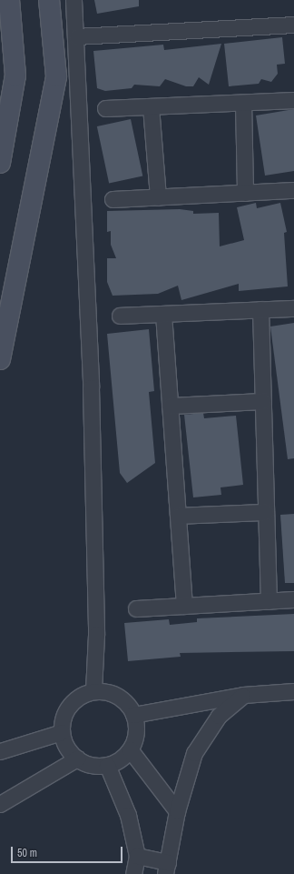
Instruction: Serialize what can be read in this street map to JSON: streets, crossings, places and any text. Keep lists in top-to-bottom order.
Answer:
{
  "scale_bar": "50 m"
}
